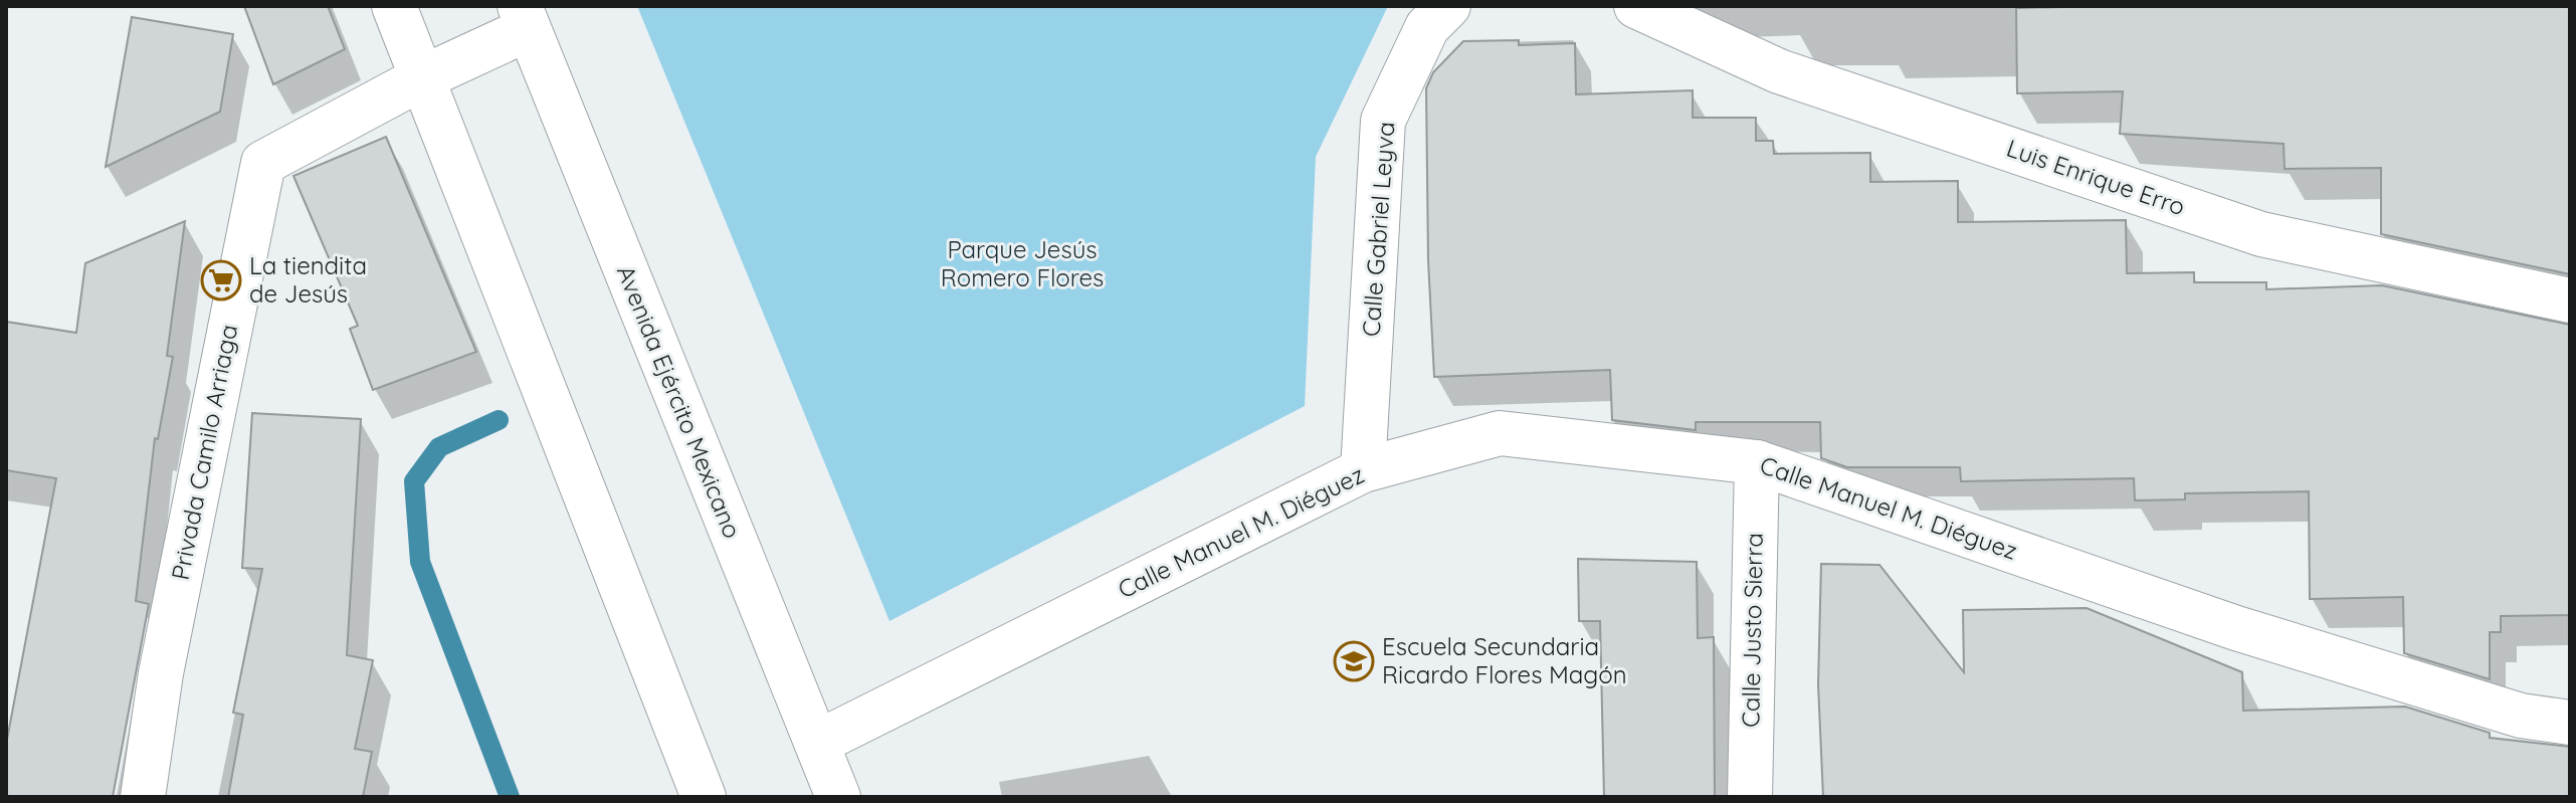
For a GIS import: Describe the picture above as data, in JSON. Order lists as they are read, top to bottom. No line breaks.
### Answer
{"streets":{"street":["Luis Enrique Erro","Calle Gabriel Leyva","Avenida Ejército Mexicano","Privada Camilo Arriaga","Calle Manuel M. Diéguez","Calle Justo Sierra"]},"crossings":[["Calle Gabriel Leyva","Calle Manuel M. Diéguez"],["Avenida Ejército Mexicano","Privada Camilo Arriaga"],["Avenida Ejército Mexicano","Calle Manuel M. Diéguez"],["Calle Manuel M. Diéguez","Calle Justo Sierra"]],"parks":["Parque Jesús Romero Flores"],"places":{"supermarket":["La tiendita de Jesús"],"school or university":["Escuela Secundaria Ricardo Flores Magón"]}}
